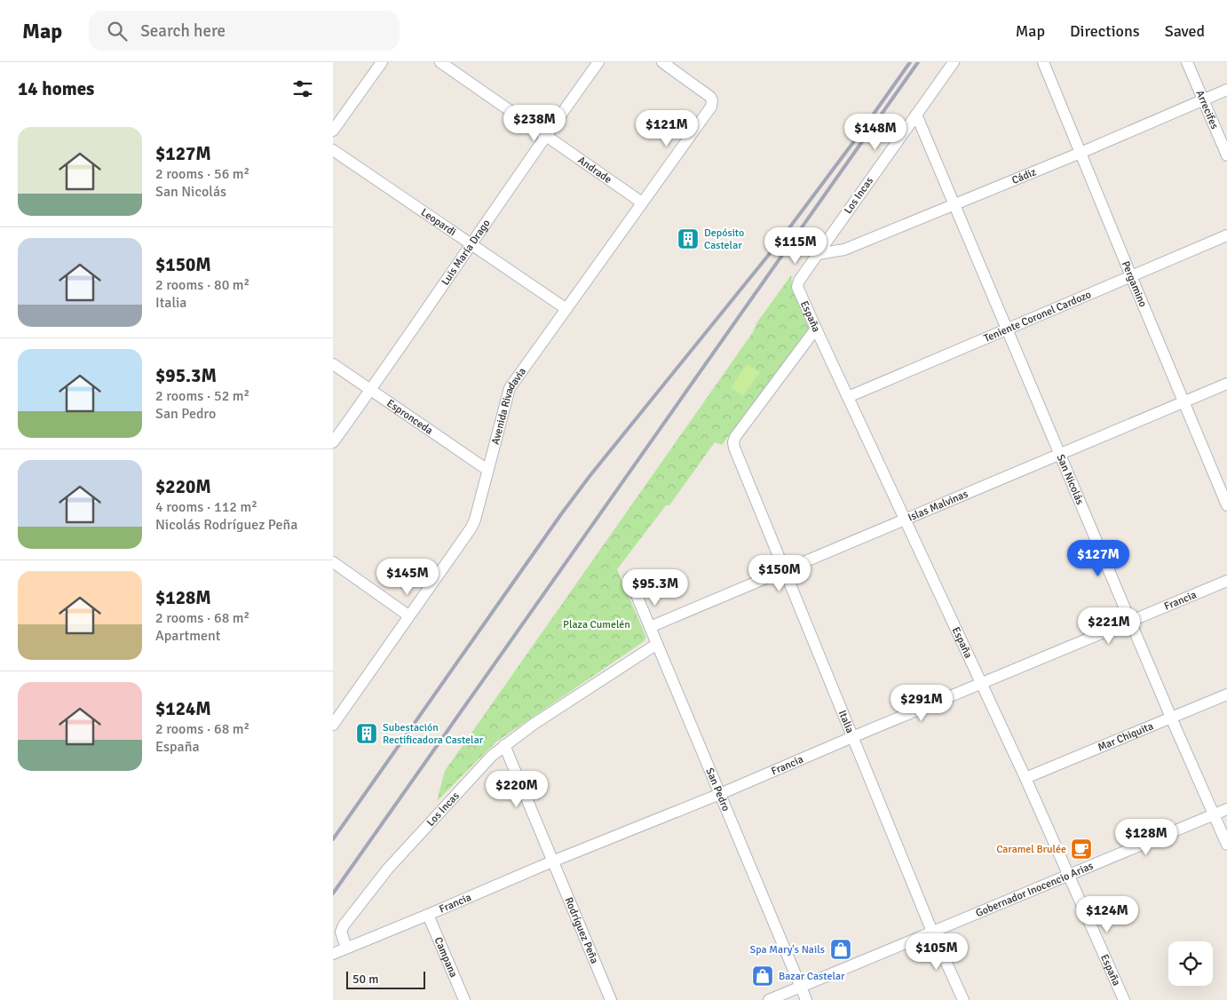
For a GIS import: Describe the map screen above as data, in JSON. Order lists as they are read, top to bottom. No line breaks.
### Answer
{"streets":{"street":["Arrecifes","Andrade","Cádiz","Los Incas","Leopardi","Luis María Drago","Pergamino","Teniente Coronel Cardozo","España","Avenida Rivadavia","Espronceda","San Nicolás","Islas Malvinas","Francia","Italia","Mar Chiquita","San Pedro","Gobernador Inocencio Arias","Rodríguez Peña","Campana"]},"crossings":[["Arrecifes","Cádiz"],["Andrade","Luis María Drago"],["Andrade","Avenida Rivadavia"],["Cádiz","Los Incas"],["Cádiz","Pergamino"],["Cádiz","San Nicolás"],["Los Incas","España"],["Los Incas","San Nicolás"],["Los Incas","Francia"],["Los Incas","San Pedro"],["Los Incas","Rodríguez Peña"],["Leopardi","Luis María Drago"],["Leopardi","Avenida Rivadavia"],["Luis María Drago","Espronceda"],["Pergamino","Teniente Coronel Cardozo"],["Pergamino","Islas Malvinas"],["Teniente Coronel Cardozo","España"],["Teniente Coronel Cardozo","San Nicolás"],["España","Islas Malvinas"],["España","Francia"],["España","Italia"],["España","Mar Chiquita"],["España","Gobernador Inocencio Arias"],["Avenida Rivadavia","Espronceda"],["San Nicolás","Islas Malvinas"],["San Nicolás","Francia"],["San Nicolás","Mar Chiquita"],["San Nicolás","Gobernador Inocencio Arias"],["Islas Malvinas","Italia"],["Islas Malvinas","San Pedro"],["Francia","Italia"],["Francia","San Pedro"],["Francia","Rodríguez Peña"],["Francia","Campana"],["Italia","Gobernador Inocencio Arias"],["San Pedro","Gobernador Inocencio Arias"]],"parks":["Plaza Cumelén"],"places":{"building":["Depósito Castelar","Subestación Rectificadora Castelar"],"cafe":["Caramel Brulée"],"shop":["Spa Mary's Nails","Bazar Castelar"]},"scale_bar":"50 m","page":{"header":"Map","search":"Search here","nav":["Map","Directions","Saved"],"heading":"14 homes","price":["$238M","$121M","$148M","$115M","$127M","$150M","$145M","$95.3M","$221M","$291M","$220M","$128M","$124M","$105M"],"list":[{"name":"$127M","note":"2 rooms · 56 m² · San Nicolás"},{"name":"$150M","note":"2 rooms · 80 m² · Italia"},{"name":"$95.3M","note":"2 rooms · 52 m² · San Pedro"},{"name":"$220M","note":"4 rooms · 112 m² · Nicolás Rodríguez Peña"},{"name":"$128M","note":"2 rooms · 68 m² · Apartment"},{"name":"$124M","note":"2 rooms · 68 m² · España"}],"scale":"50 m"}}
